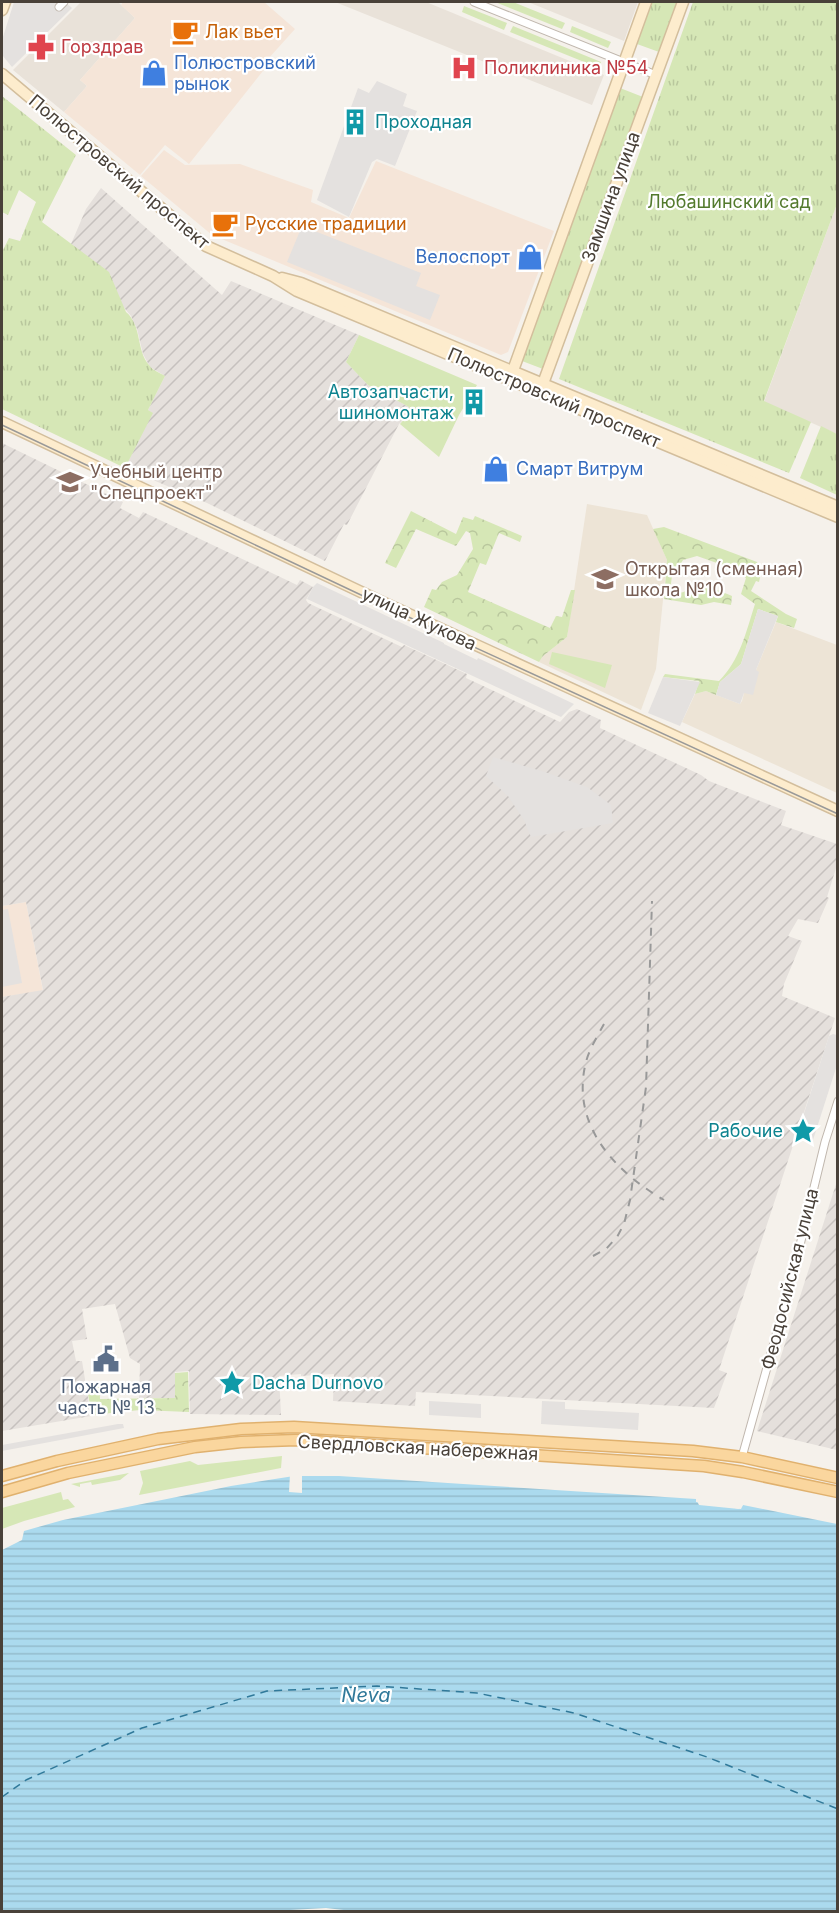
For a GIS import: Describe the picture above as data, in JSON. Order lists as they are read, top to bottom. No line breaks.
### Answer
{"streets":{"main road":["Свердловская набережная"],"street":["Полюстровский проспект","Замшина улица","улица Жукова","Феодосийская улица"]},"crossings":[["Полюстровский проспект","Замшина улица"],["Феодосийская улица","Свердловская набережная"]],"water":["Neva"],"parks":["Любашинский сад"],"places":{"cafe":["Лак вьет","Русские традиции"],"pharmacy":["Горздрав"],"hospital":["Поликлиника №54"],"shop":["Полюстровский рынок","Велоспорт","Смарт Витрум"],"building":["Проходная","Автозапчасти, шиномонтаж"],"school or university":["Учебный центр \"Спецпроект\"","Открытая (сменная) школа №10"],"place":["Рабочие","Dacha Durnovo"],"public building":["Пожарная часть № 13"]}}
